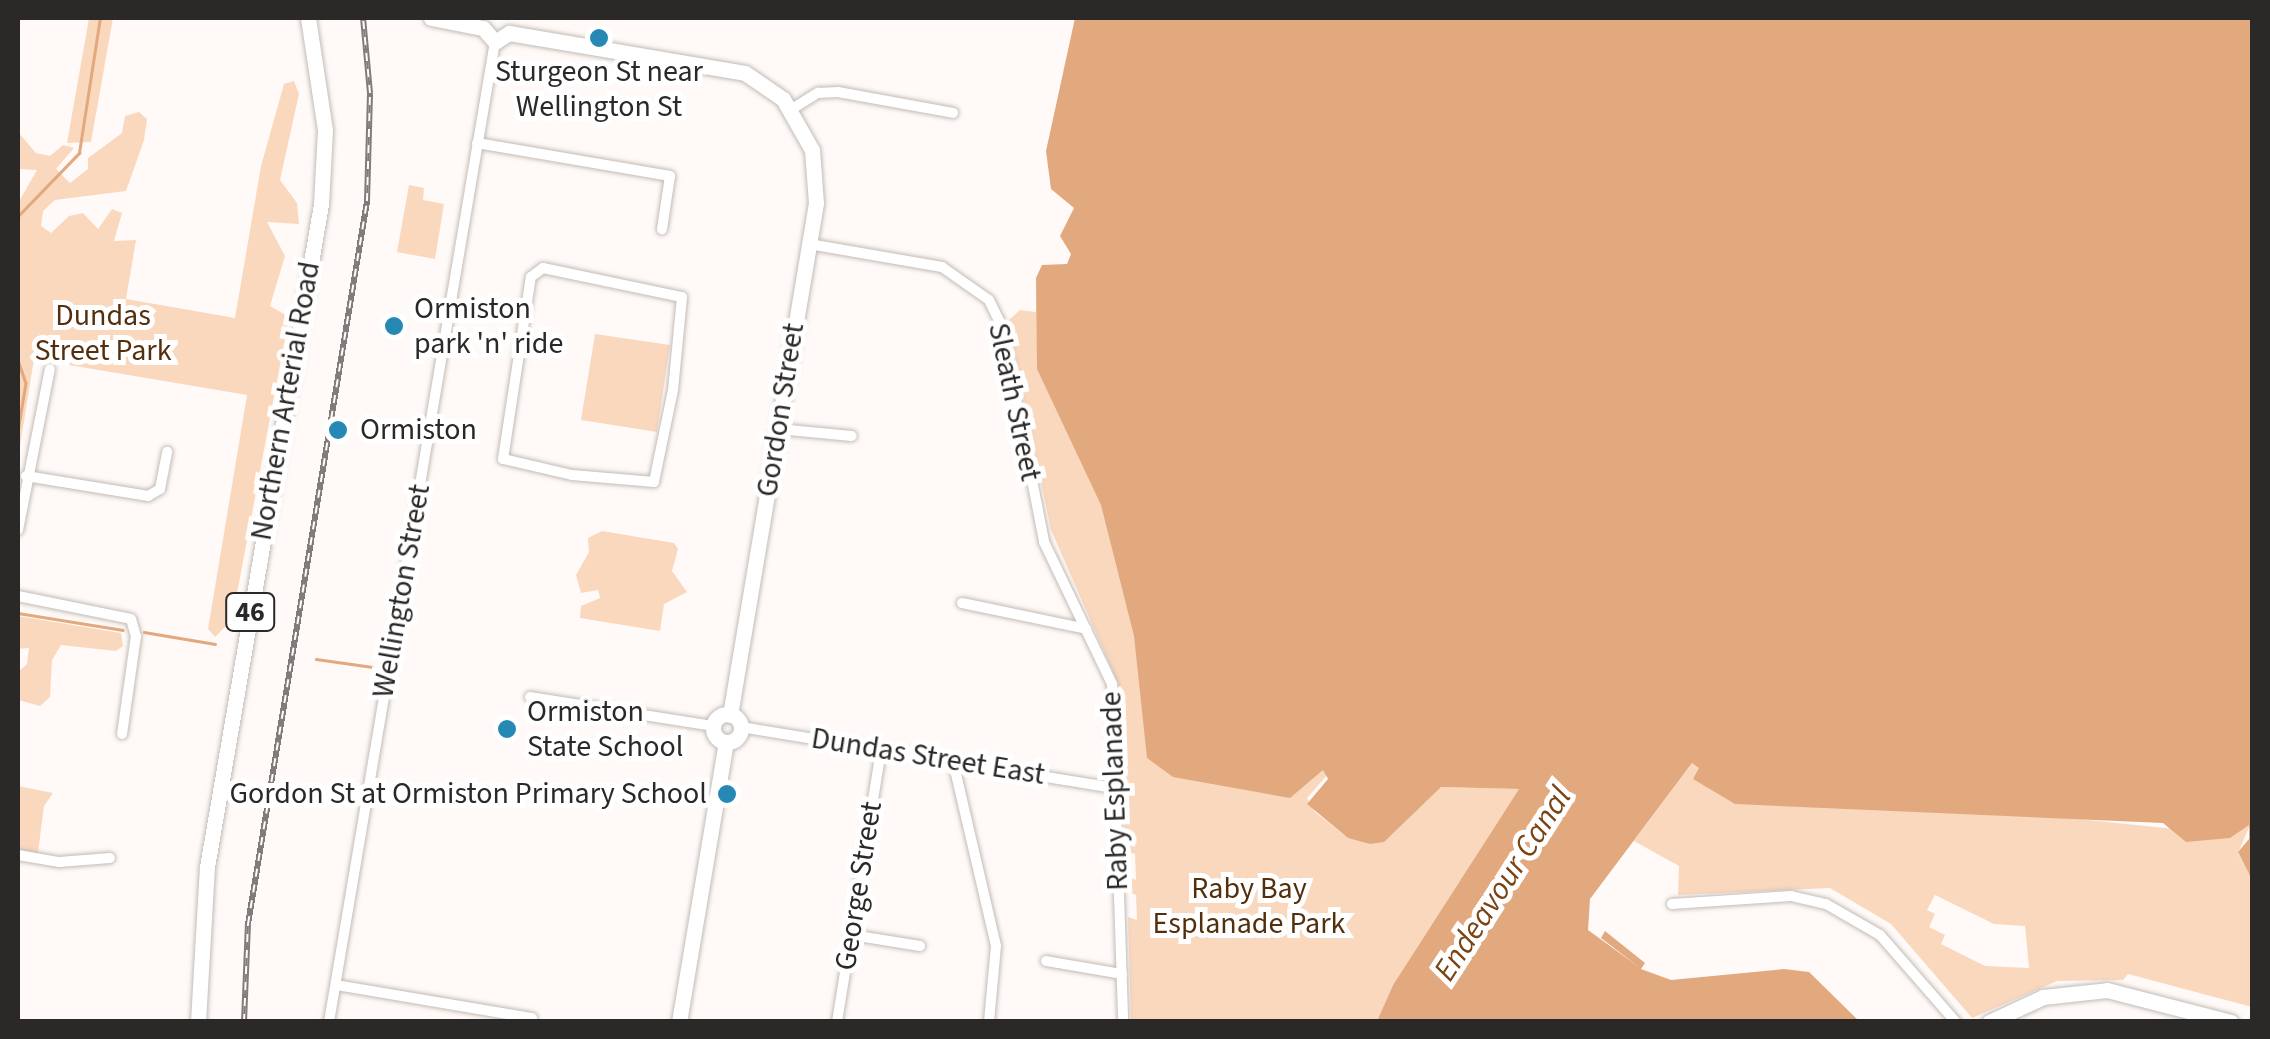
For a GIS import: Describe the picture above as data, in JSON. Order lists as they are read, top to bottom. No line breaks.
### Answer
{"streets":{"street":["Northern Arterial Road","Sleath Street","Gordon Street","Wellington Street","46","Dundas Street East","Raby Esplanade","George Street"]},"crossings":[["Sleath Street","Gordon Street"],["Sleath Street","Raby Esplanade"],["Gordon Street","Dundas Street East"],["Dundas Street East","Raby Esplanade"],["Dundas Street East","George Street"]],"water":["Endeavour Canal"],"parks":["Dundas Street Park","Raby Bay Esplanade Park"],"places":["Sturgeon St near Wellington St","Ormiston park 'n' ride","Ormiston","Ormiston State School","Gordon St at Ormiston Primary School"]}
